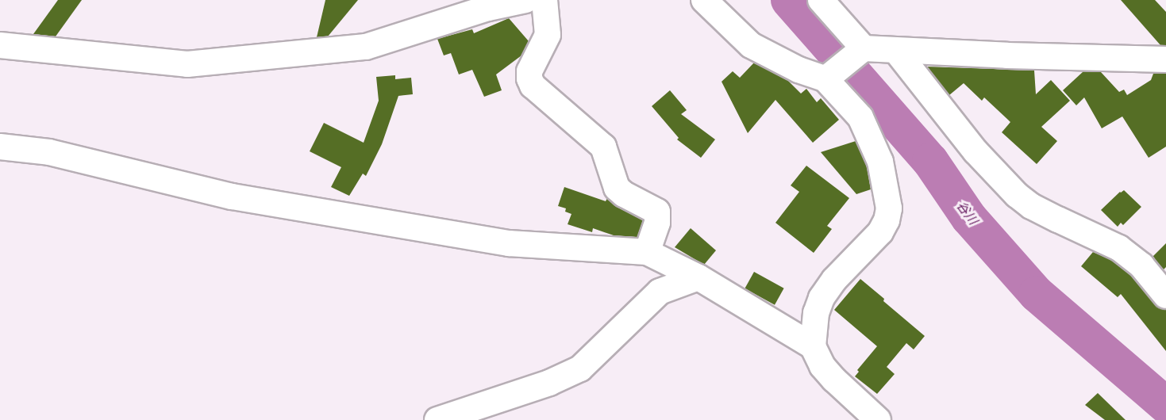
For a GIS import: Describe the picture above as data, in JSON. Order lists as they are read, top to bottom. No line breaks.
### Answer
{"water":["谷川"]}
